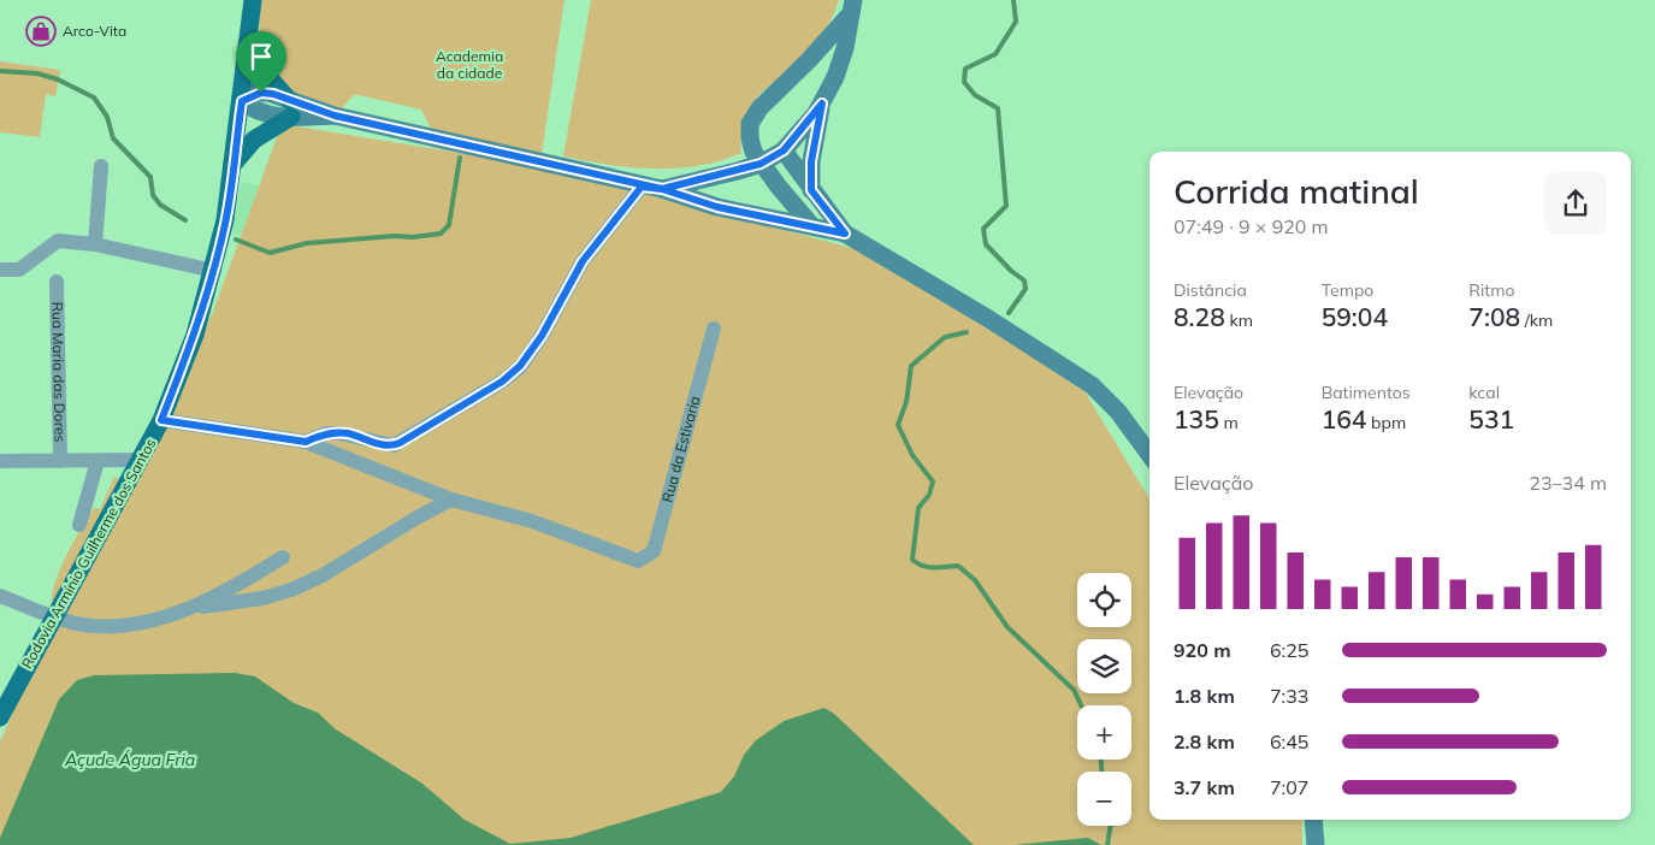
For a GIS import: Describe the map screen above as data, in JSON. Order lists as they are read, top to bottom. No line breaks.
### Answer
{"streets":{"main road":["Rodovia Armínio Guilherme dos Santos"],"street":["Rua Maria das Dores","Rua da Estivaria"]},"water":["Açude Água Fria"],"parks":["Academia da cidade"],"places":{"shop":["Arco-Vita"]},"page":{"heading":["Corrida matinal","07:49 · 9 × 920 m"],"stats":[["Distância","8.28 km"],["Tempo","59:04"],["Ritmo","7:08 /km"],["Elevação","135 m"],["Batimentos","164 bpm"],["kcal","531"]],"chart":["Elevação","23–34 m"],"map_buttons":["+","−"],"list":[{"name":"920 m","note":"6:25"},{"name":"1.8 km","note":"7:33"},{"name":"2.8 km","note":"6:45"},{"name":"3.7 km","note":"7:07"}]}}
